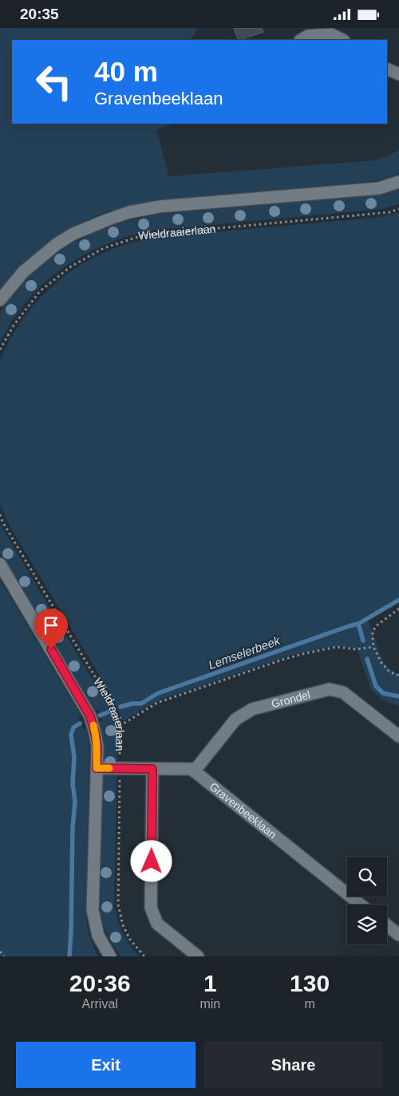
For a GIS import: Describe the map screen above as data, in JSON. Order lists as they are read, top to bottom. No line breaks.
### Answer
{"streets":{"street":["Wieldraaierlaan","Grondel","Gravenbeeklaan"]},"crossings":[["Grondel","Gravenbeeklaan"]],"water":["Lemselerbeek"],"page":{"status":"20:35","turn":["40 m","Gravenbeeklaan"],"eta":["20:36","Arrival","1","min","130","m"],"buttons":["Exit","Share"]}}
